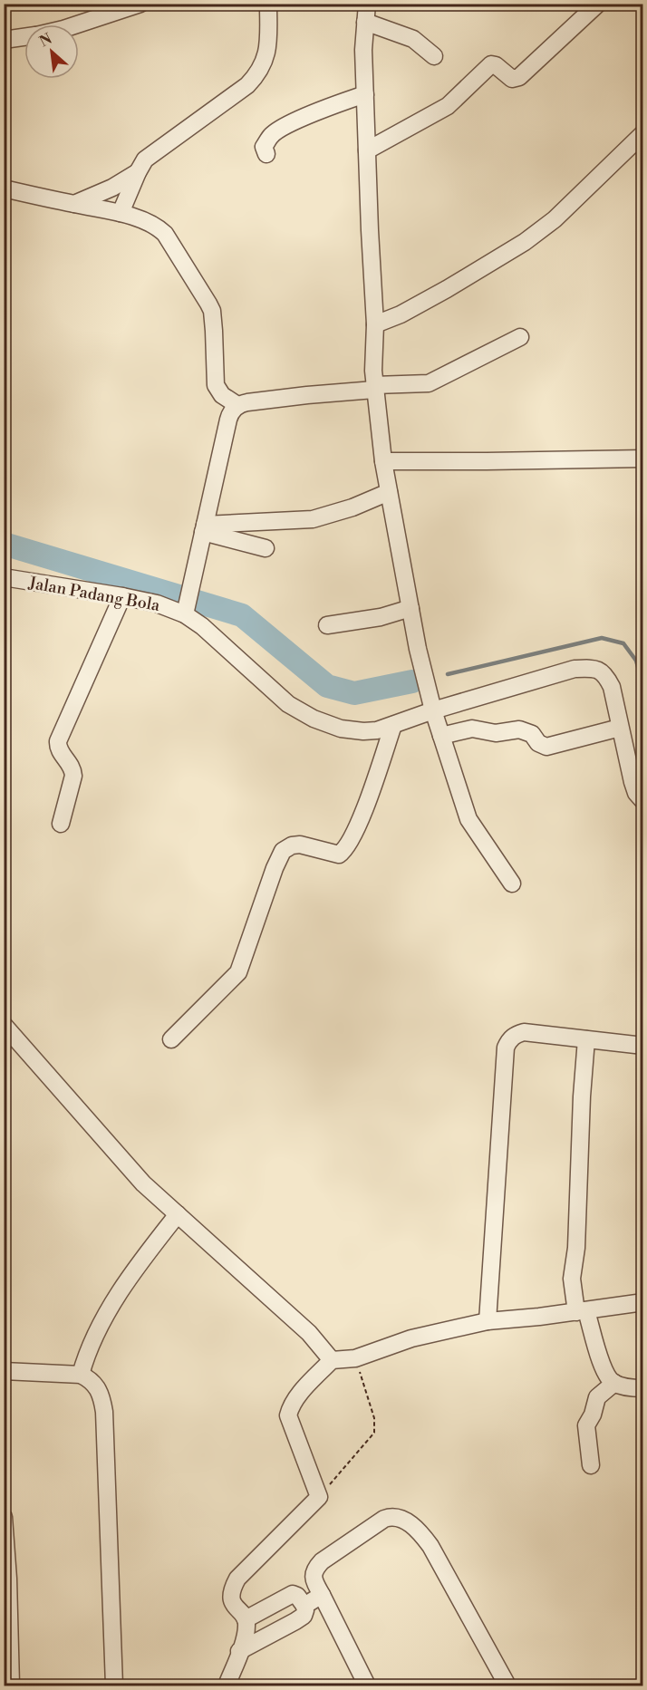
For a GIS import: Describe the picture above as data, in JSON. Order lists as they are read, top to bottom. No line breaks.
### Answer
{"streets":{"street":["Jalan Padang Bola"]},"north":"top left"}
